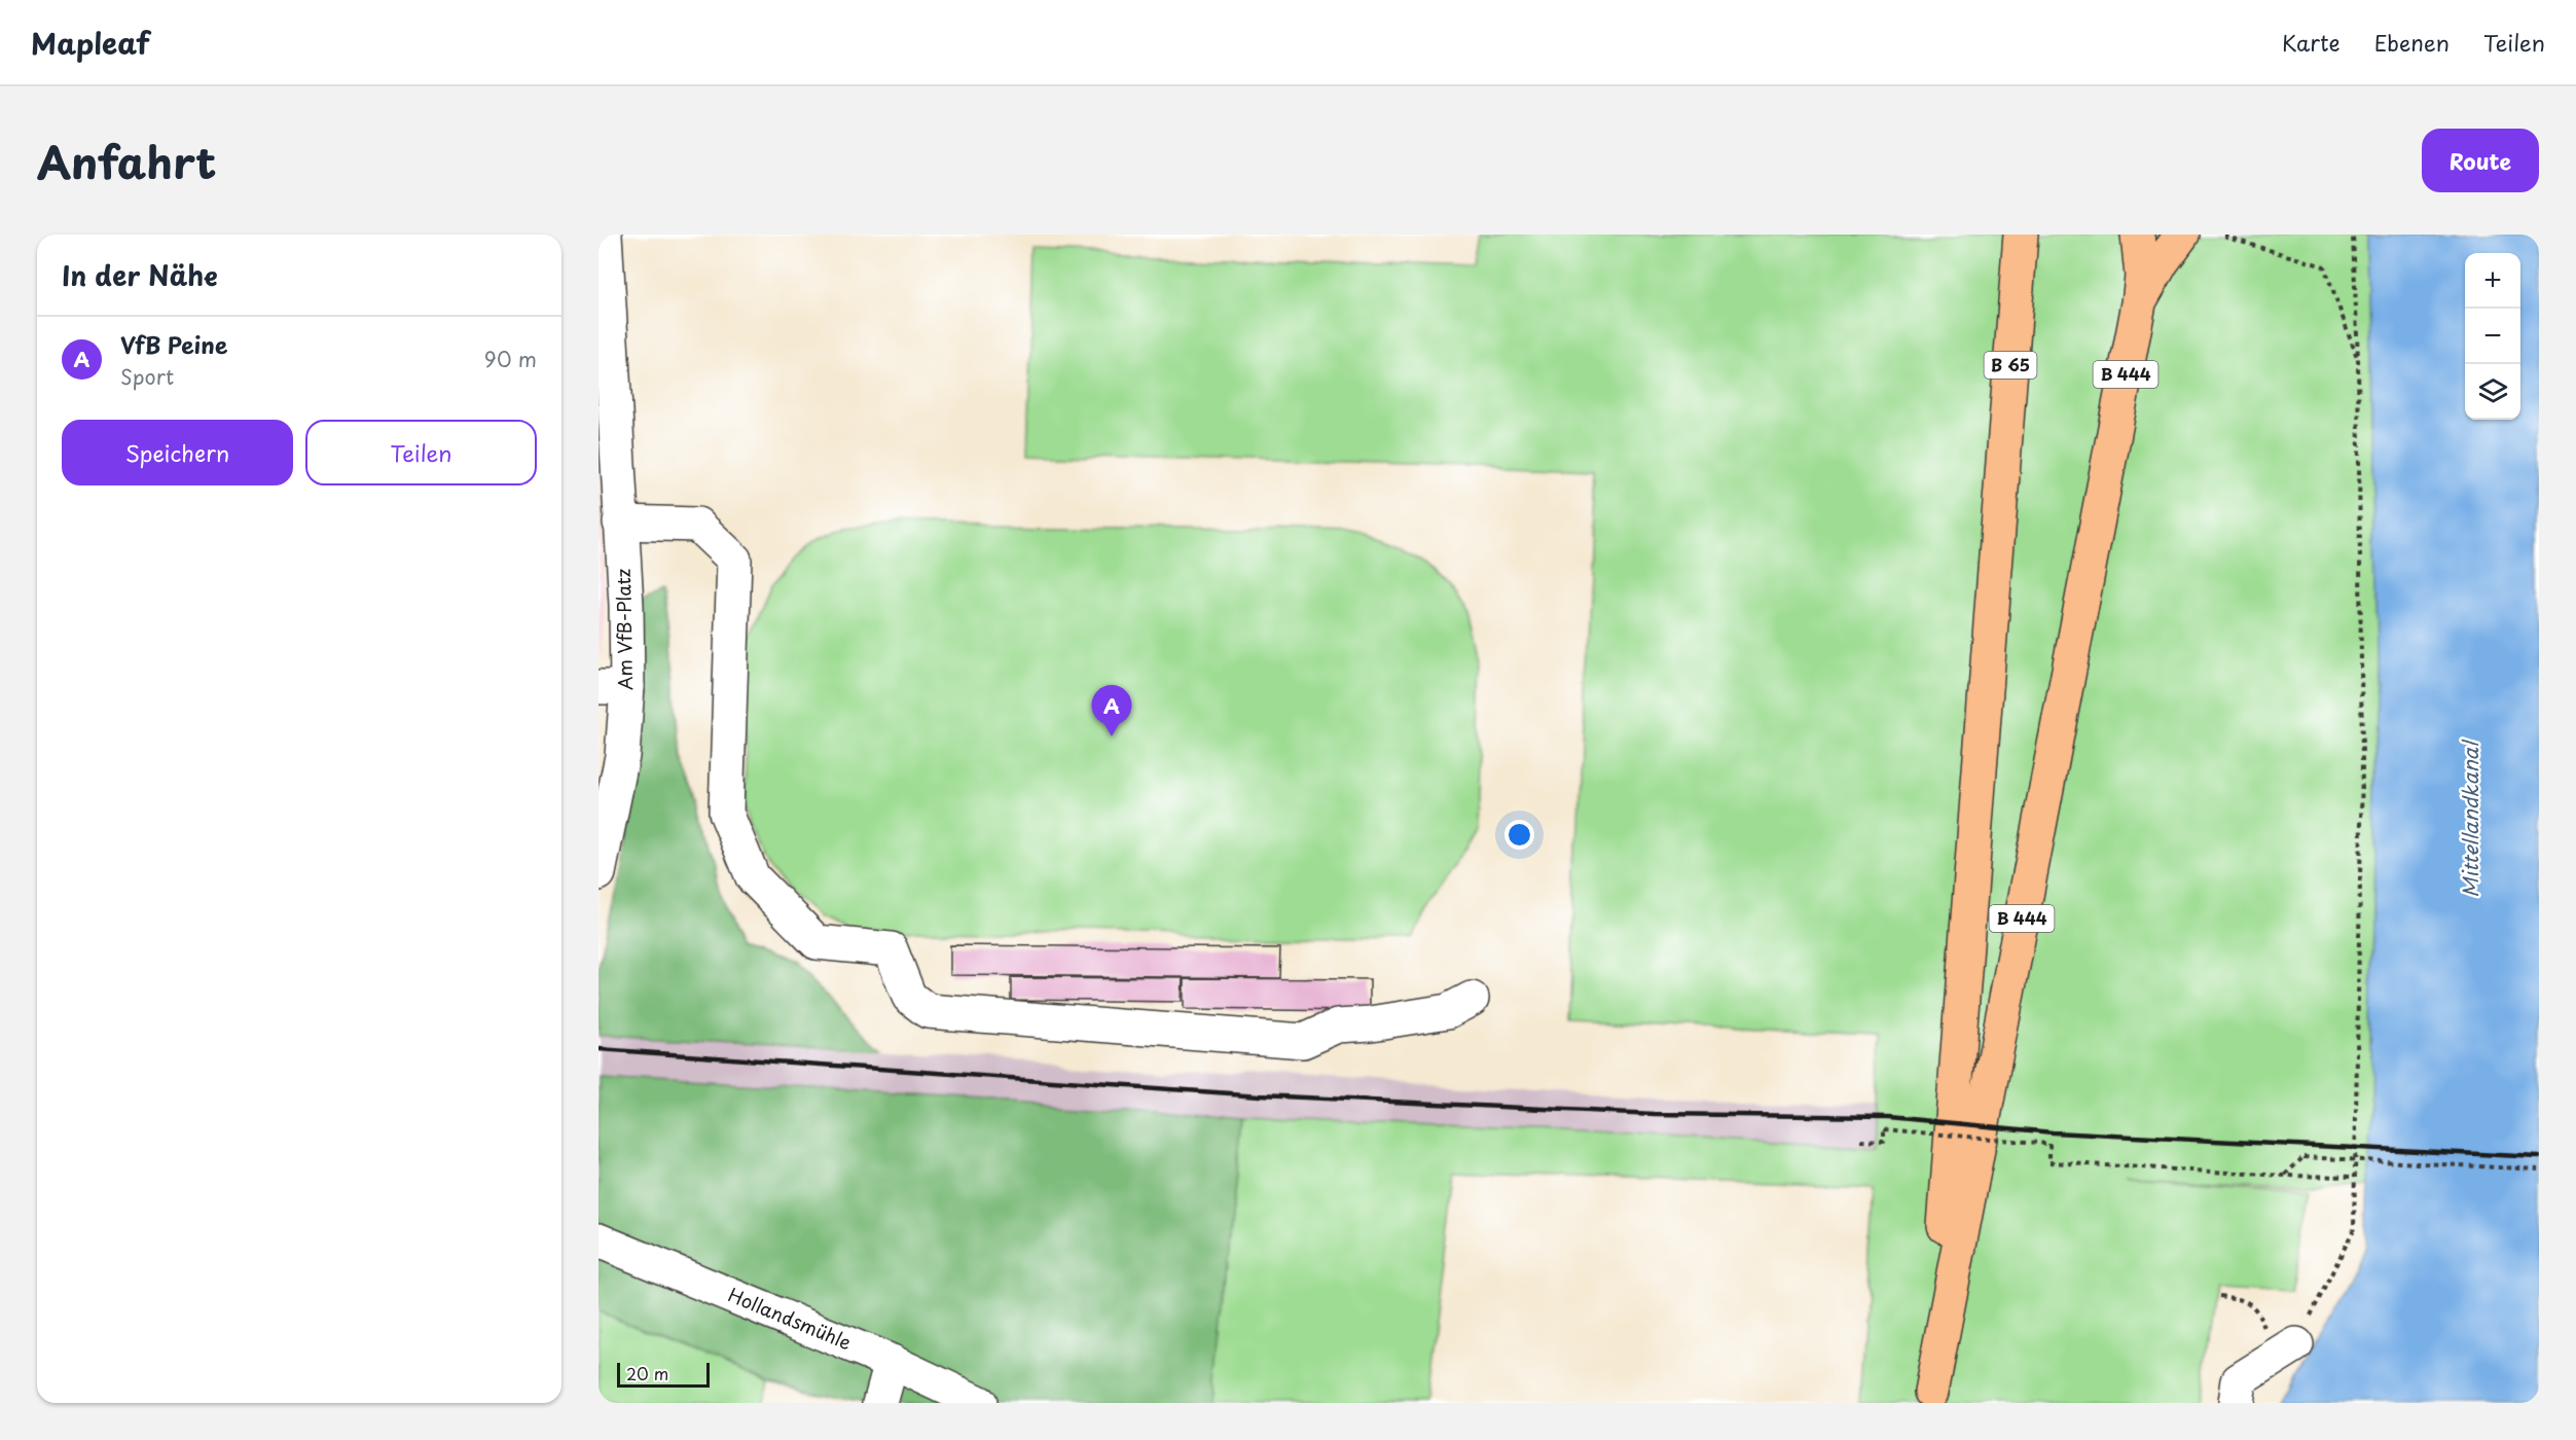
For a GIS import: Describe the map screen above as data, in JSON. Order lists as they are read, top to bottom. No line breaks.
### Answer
{"streets":{"main road":["B 65","B 444"],"street":["Am VfB-Platz","Hollandsmühle"]},"crossings":[["B 65","B 444"]],"water":["Mittellandkanal"],"scale_bar":"20 m","page":{"header":"Mapleaf","nav":["Karte","Ebenen","Teilen"],"title":"Anfahrt","buttons":["Route",["Speichern","Teilen"]],"heading":"In der Nähe","map_buttons":["+","−"],"list":[{"mark":"A","name":"VfB Peine","note":"Sport","value":"90 m"}],"pins":"A","scale":"20 m"}}
